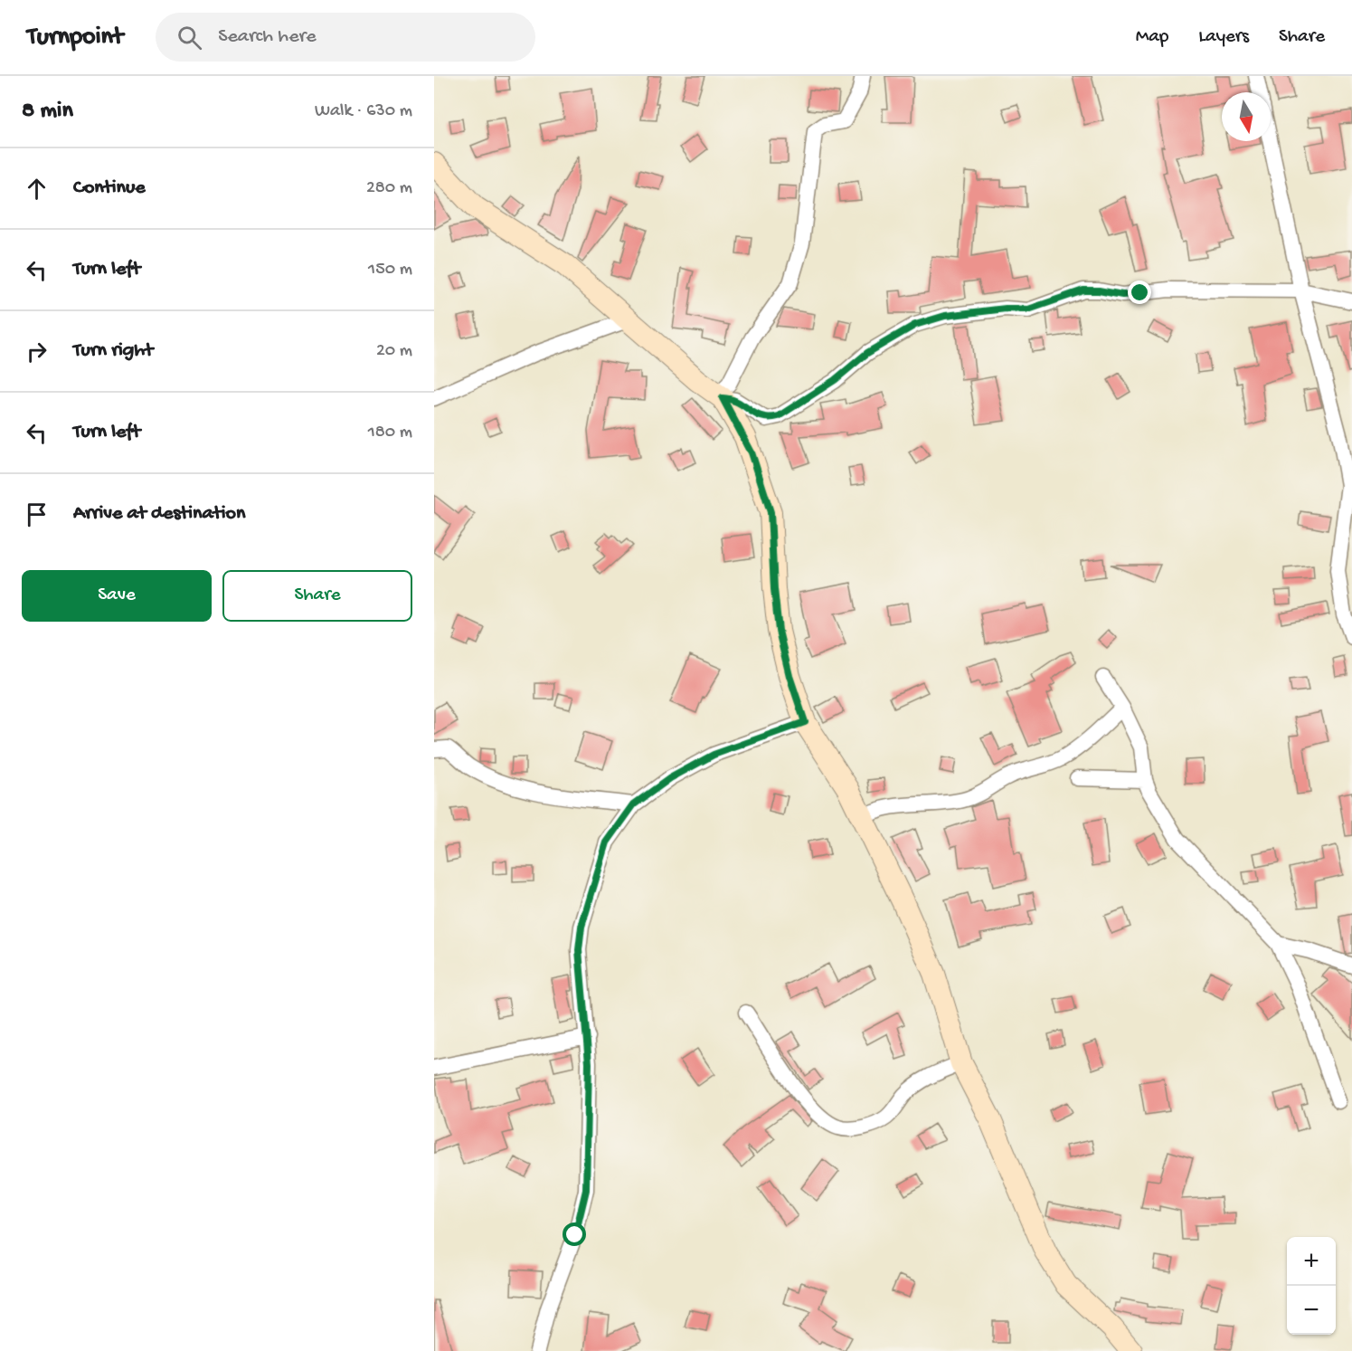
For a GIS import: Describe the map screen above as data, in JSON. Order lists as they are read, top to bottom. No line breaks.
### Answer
{"north":"bottom","page":{"header":"Turnpoint","search":"Search here","nav":["Map","Layers","Share"],"heading":["8 min","Walk · 630 m"],"list":[["Continue","280 m"],["Turn left","150 m"],["Turn right","20 m"],["Turn left","180 m"],"Arrive at destination"],"buttons":["Save","Share"],"map_buttons":["+","−"]}}
